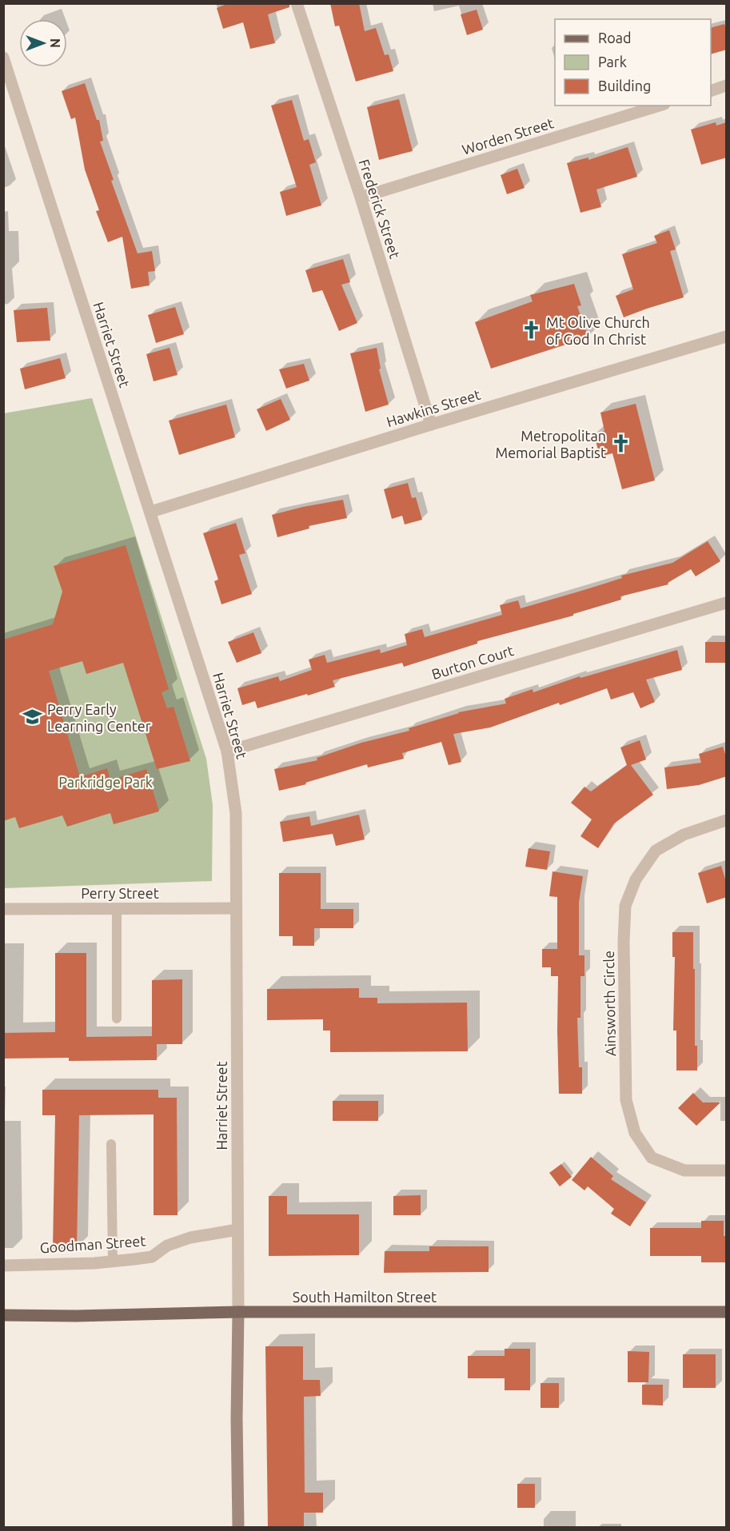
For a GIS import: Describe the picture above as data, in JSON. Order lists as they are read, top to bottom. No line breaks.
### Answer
{"streets":{"main road":["Harriet Street","South Hamilton Street"],"street":["Worden Street","Frederick Street","Hawkins Street","Burton Court","Perry Street","Ainsworth Circle","Goodman Street"]},"crossings":[["Worden Street","Frederick Street"],["Frederick Street","Hawkins Street"],["Harriet Street","Hawkins Street"],["Harriet Street","Burton Court"],["Harriet Street","Perry Street"],["Harriet Street","Goodman Street"],["Harriet Street","South Hamilton Street"]],"parks":["Parkridge Park"],"places":{"church":["Mt Olive Church of God In Christ","Metropolitan Memorial Baptist"],"school or university":["Perry Early Learning Center"]},"legend":["Road","Park","Building"],"north":"right"}
